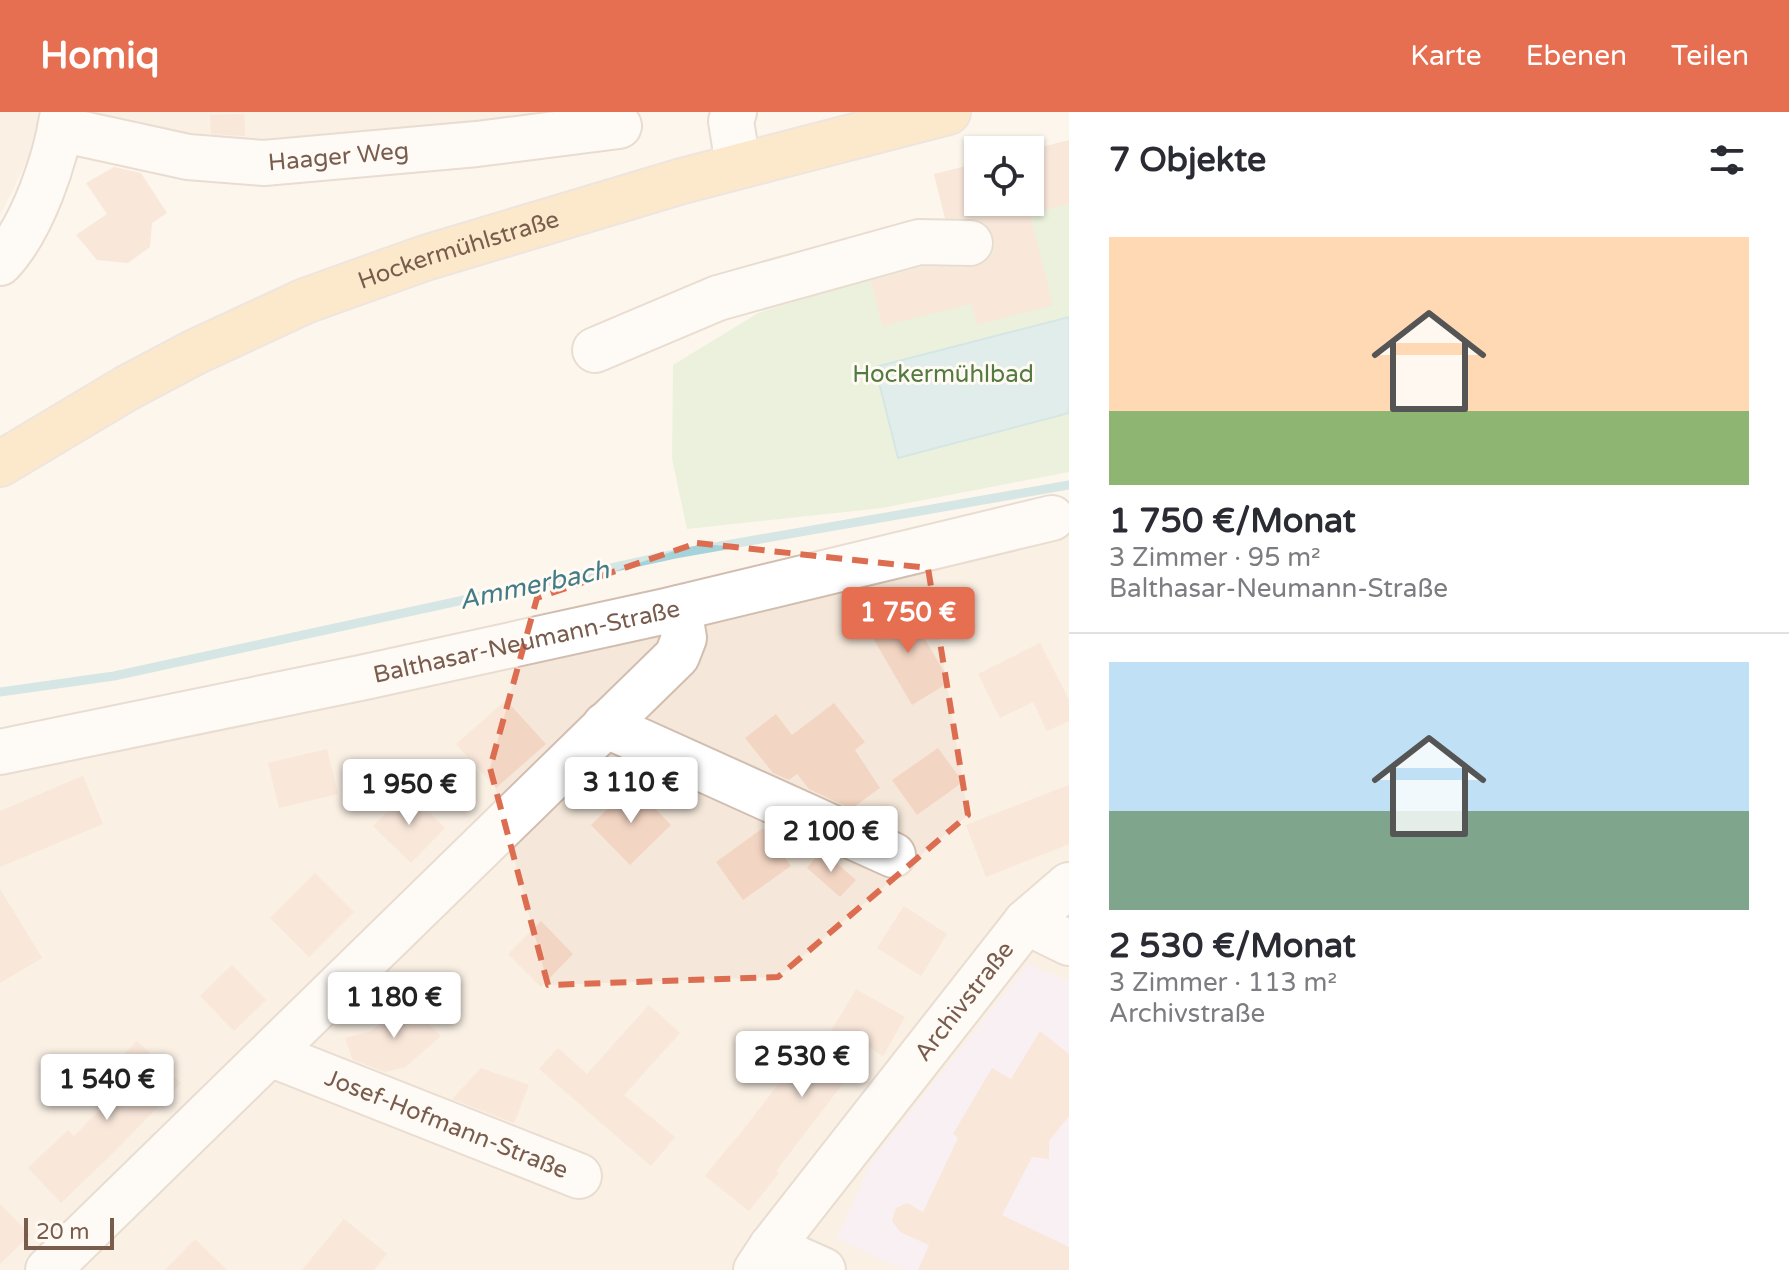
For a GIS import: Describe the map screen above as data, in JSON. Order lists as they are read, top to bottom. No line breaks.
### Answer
{"streets":{"main road":["Hockermühlstraße"],"street":["Haager Weg","Balthasar-Neumann-Straße","Archivstraße","Josef-Hofmann-Straße"]},"water":["Ammerbach"],"parks":["Hockermühlbad"],"scale_bar":"20 m","page":{"header":"Homiq","nav":["Karte","Ebenen","Teilen"],"heading":"7 Objekte","list":[{"name":"1 750 €/Monat","note":"3 Zimmer · 95 m² · Balthasar-Neumann-Straße"},{"name":"2 530 €/Monat","note":"3 Zimmer · 113 m² · Archivstraße"}],"price":["1 750 €","3 110 €","1 950 €","2 100 €","1 180 €","2 530 €","1 540 €"],"scale":"20 m"}}
